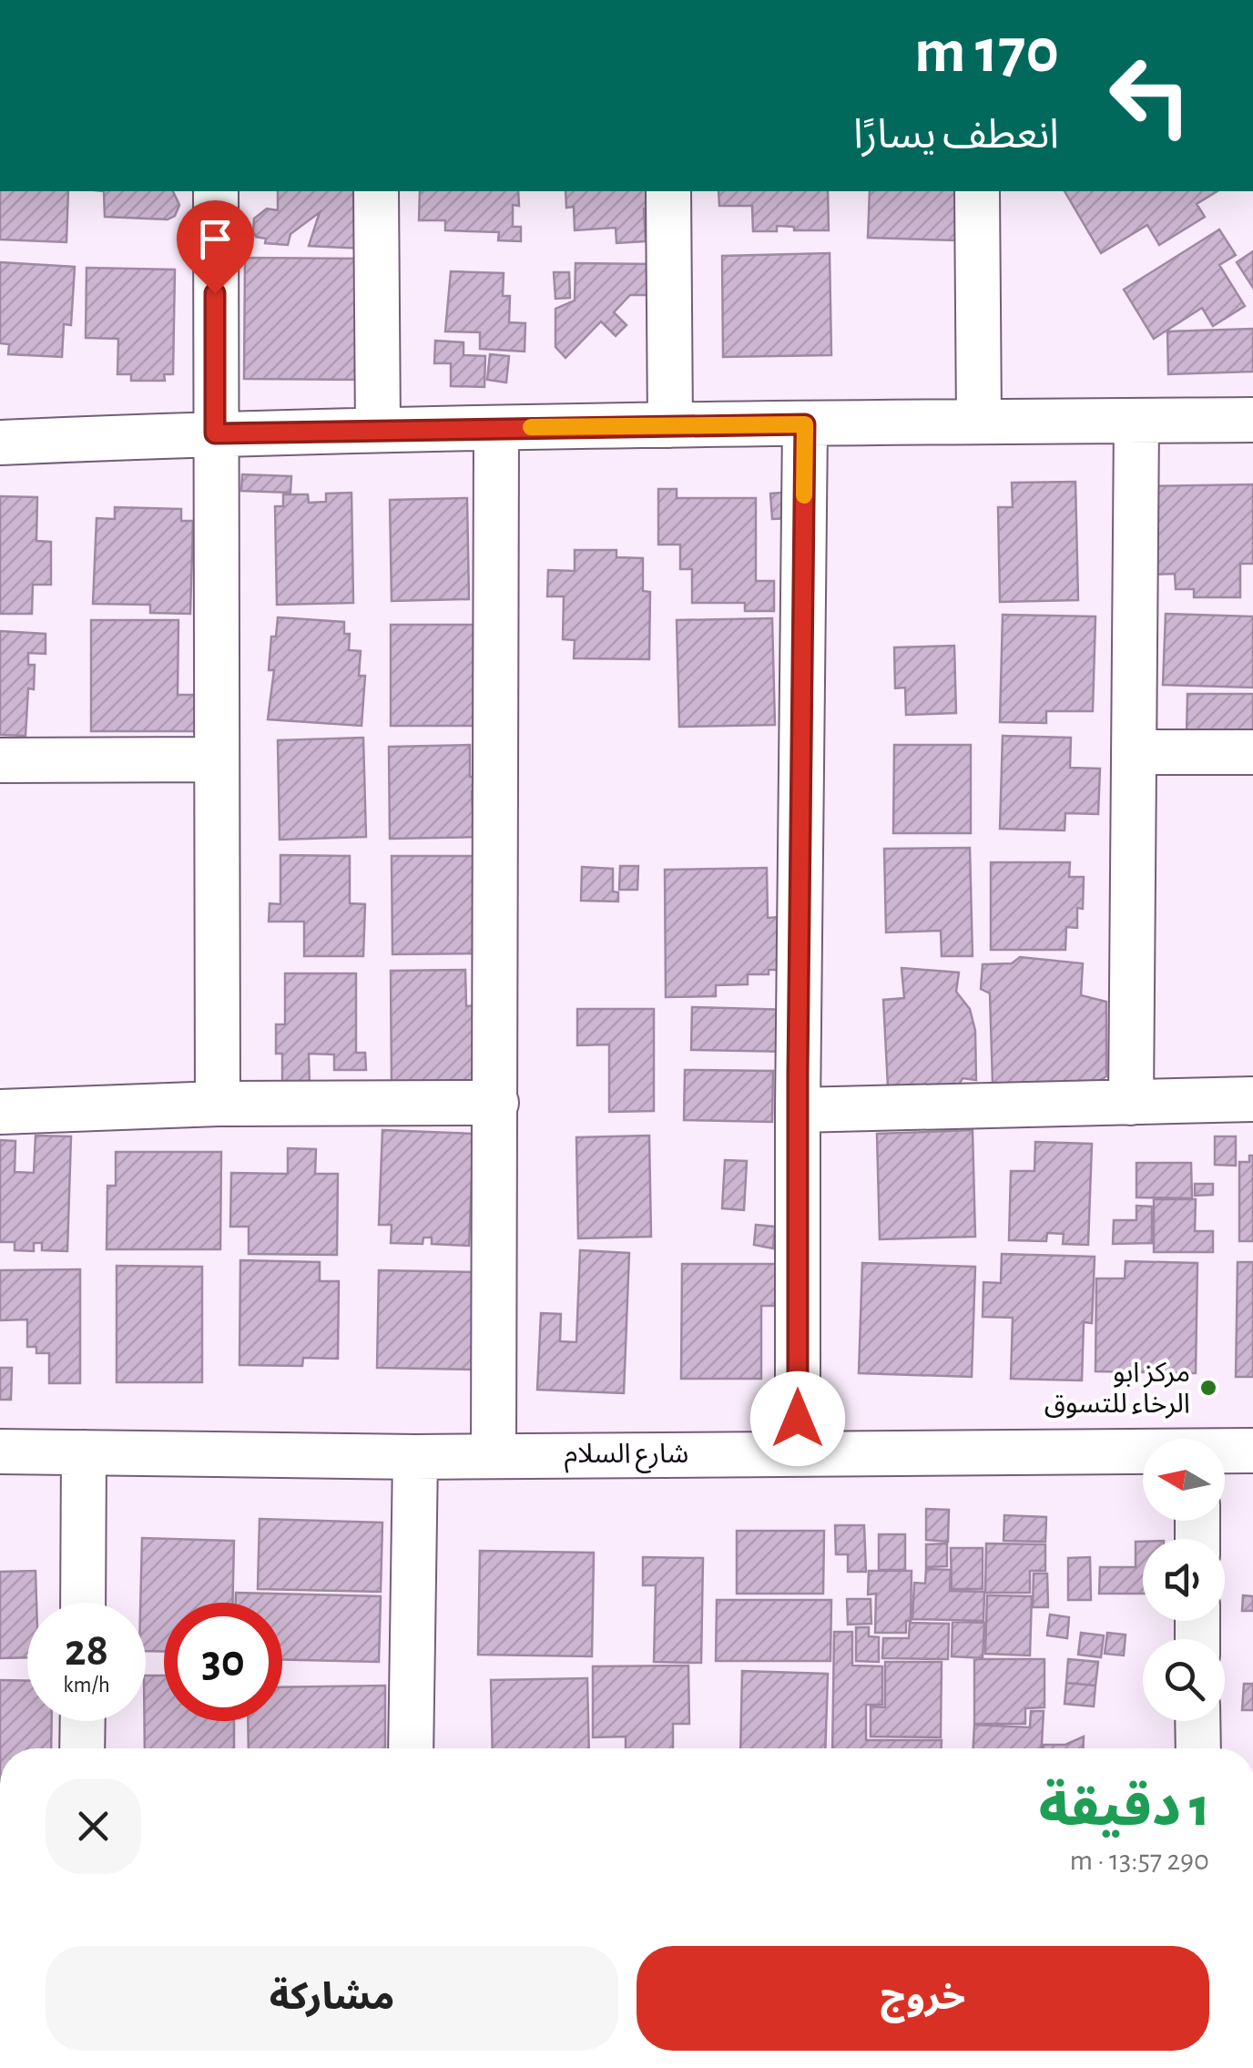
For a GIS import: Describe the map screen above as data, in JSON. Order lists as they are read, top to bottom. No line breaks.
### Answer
{"streets":{"street":["شارع السلام"]},"places":["مركز ابو الرخاء للتسوق"],"north":"left","page":{"turn":["170 m","انعطف يسارًا"],"speed":"28 km/h","limit":"30","heading":["1 دقيقة","290 m · 13:57"],"buttons":["خروج","مشاركة"]}}
